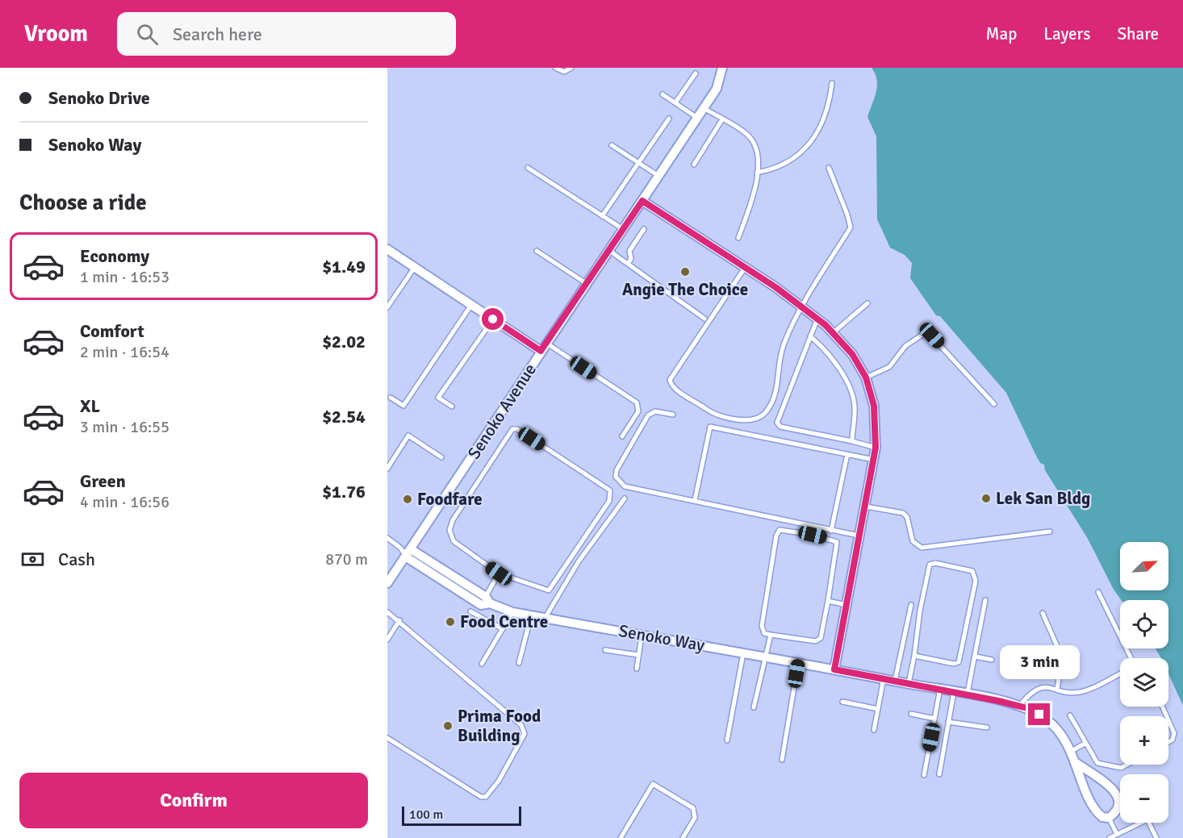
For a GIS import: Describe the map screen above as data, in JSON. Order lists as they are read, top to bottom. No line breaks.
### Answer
{"streets":{"street":["Senoko Avenue","Senoko Way"]},"crossings":[["Senoko Avenue","Senoko Way"]],"places":["Angie The Choice","Lek San Bldg","Foodfare","Food Centre","Prima Food Building"],"scale_bar":"100 m","north":"top right","page":{"header":"Vroom","search":"Search here","nav":["Map","Layers","Share"],"banner":["Senoko Drive","Senoko Way"],"heading":"Choose a ride","list":[{"name":"Economy","note":"1 min · 16:53","value":"$1.49"},{"name":"Comfort","note":"2 min · 16:54","value":"$2.02"},{"name":"XL","note":"3 min · 16:55","value":"$2.54"},{"name":"Green","note":"4 min · 16:56","value":"$1.76"}],"pay":["Cash","870 m"],"map_buttons":["+","−"],"bubble":"3 min","buttons":"Confirm","scale":"100 m"}}
